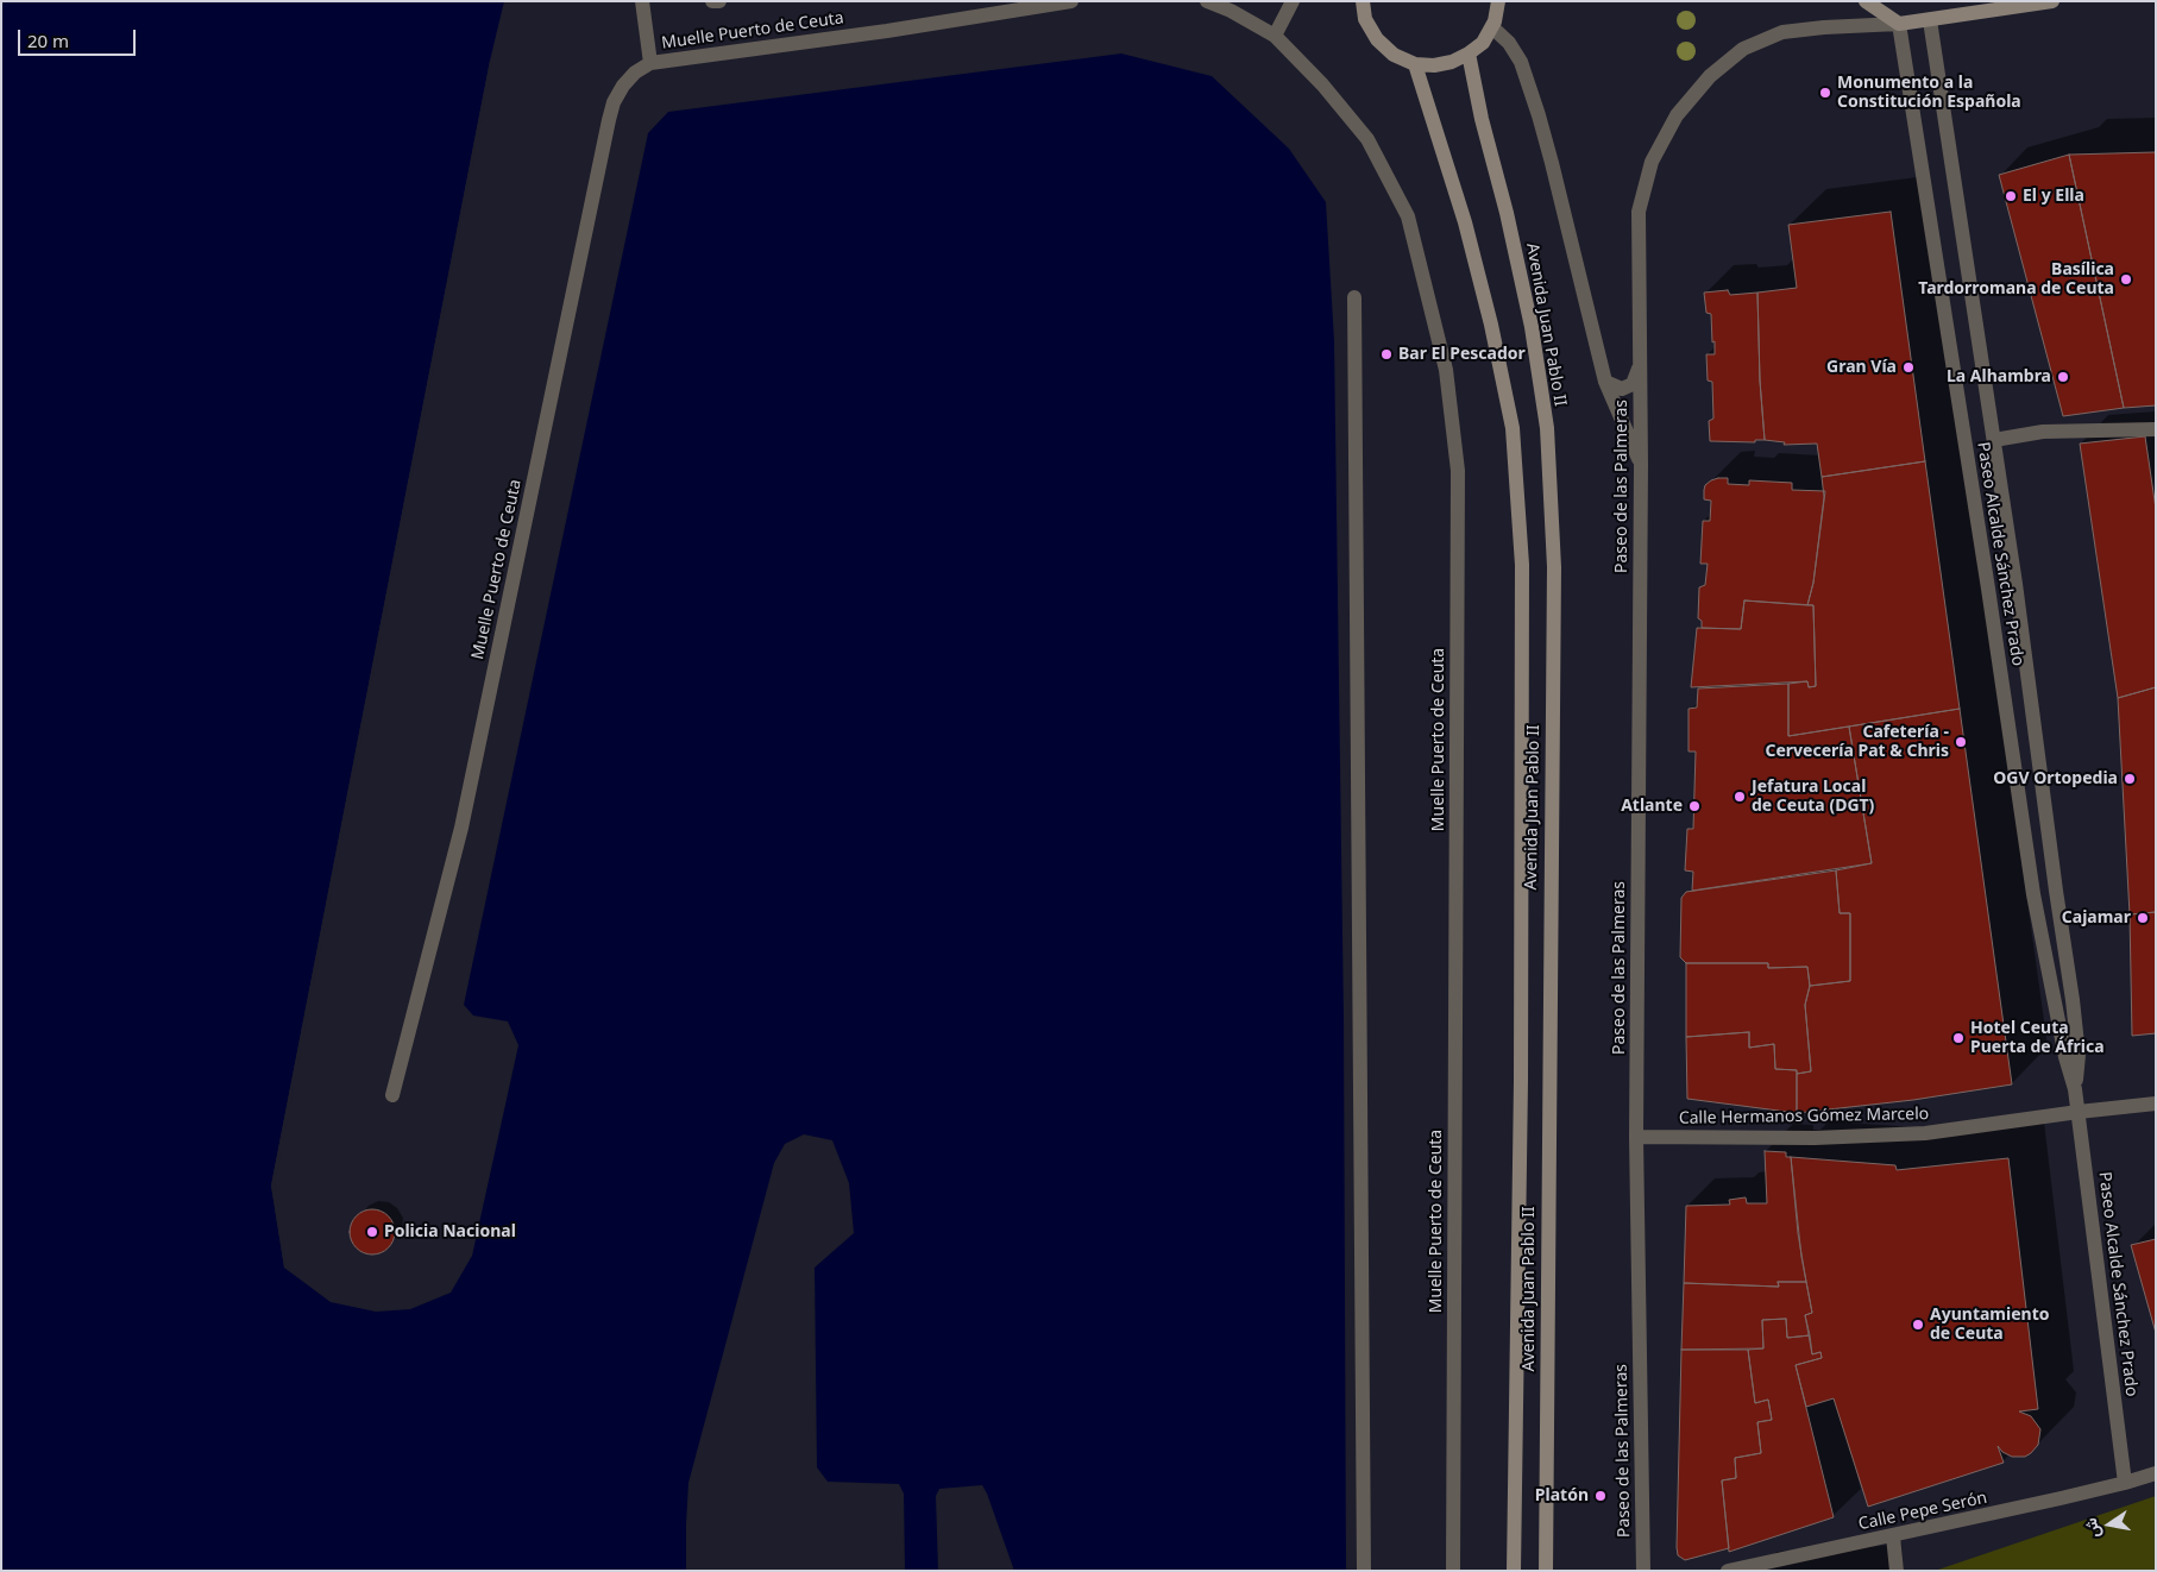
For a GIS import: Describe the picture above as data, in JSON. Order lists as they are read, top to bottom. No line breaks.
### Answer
{"streets":{"main road":["Avenida Juan Pablo II"],"street":["Muelle Puerto de Ceuta","Paseo de las Palmeras","Paseo Alcalde Sánchez Prado","Calle Hermanos Gómez Marcelo","Calle Pepe Serón"]},"crossings":[["Paseo de las Palmeras","Paseo Alcalde Sánchez Prado"],["Paseo de las Palmeras","Calle Hermanos Gómez Marcelo"],["Paseo Alcalde Sánchez Prado","Calle Hermanos Gómez Marcelo"],["Paseo Alcalde Sánchez Prado","Calle Pepe Serón"]],"places":["Monumento a la Constitución Española","El y Ella","Basílica Tardorromana de Ceuta","Bar El Pescador","Gran Vía","La Alhambra","Cafetería - Cervecería Pat & Chris","OGV Ortopedia","Jefatura Local de Ceuta (DGT)","Atlante","Cajamar","Hotel Ceuta Puerta de África","Policia Nacional","Ayuntamiento de Ceuta","Platón"],"scale_bar":"20 m","north":"left"}
